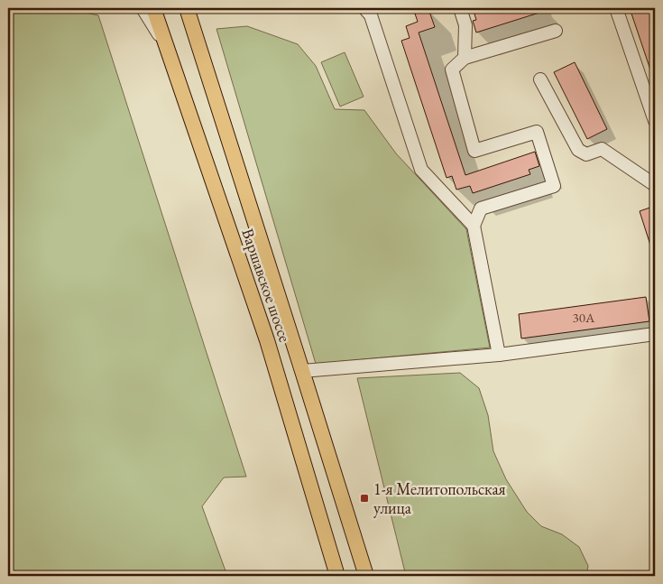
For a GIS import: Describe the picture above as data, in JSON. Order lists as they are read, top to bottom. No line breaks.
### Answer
{"streets":{"main road":["Варшавское шоссе"]},"places":{"transit":["1-я Мелитопольская улица"]},"house_numbers":["30А"]}
